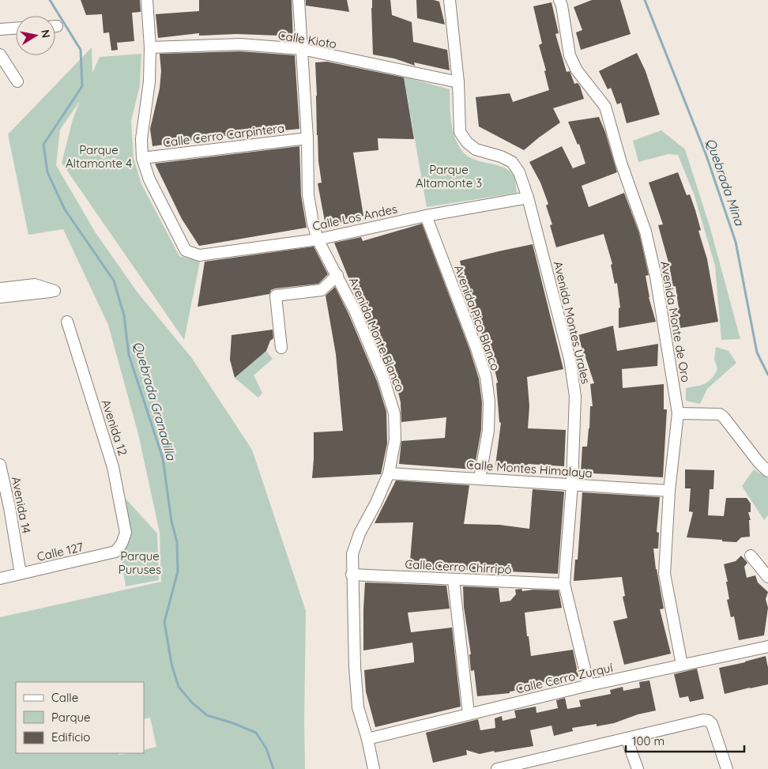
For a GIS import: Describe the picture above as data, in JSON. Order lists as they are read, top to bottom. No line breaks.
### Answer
{"streets":{"street":["Calle Kioto","Calle Cerro Carpintera","Calle Los Andes","Avenida Pico Blanco","Avenida Monte de Oro","Avenida Montes Urales","Avenida Monte Blanco","Avenida 12","Calle Montes Himalaya","Avenida 14","Calle 127","Calle Cerro Chirripó","Calle Cerro Zurquí"]},"crossings":[["Calle Kioto","Avenida Montes Urales"],["Calle Kioto","Avenida Monte Blanco"],["Calle Cerro Carpintera","Calle Los Andes"],["Calle Cerro Carpintera","Avenida Monte Blanco"],["Calle Los Andes","Avenida Pico Blanco"],["Calle Los Andes","Avenida Montes Urales"],["Calle Los Andes","Avenida Monte Blanco"],["Avenida Pico Blanco","Calle Montes Himalaya"],["Avenida Monte de Oro","Calle Montes Himalaya"],["Avenida Monte de Oro","Calle Cerro Zurquí"],["Avenida Montes Urales","Calle Montes Himalaya"],["Avenida Montes Urales","Calle Cerro Chirripó"],["Avenida Montes Urales","Calle Cerro Zurquí"],["Avenida Monte Blanco","Calle Montes Himalaya"],["Avenida Monte Blanco","Calle Cerro Chirripó"],["Avenida Monte Blanco","Calle Cerro Zurquí"],["Avenida 12","Calle 127"],["Avenida 14","Calle 127"]],"water":["Quebrada Mina","Quebrada Granadilla"],"parks":["Parque Altamonte 4","Parque Altamonte 3","Parque Puruses"],"legend":["Calle","Parque","Edificio"],"scale_bar":"100 m","north":"right"}
